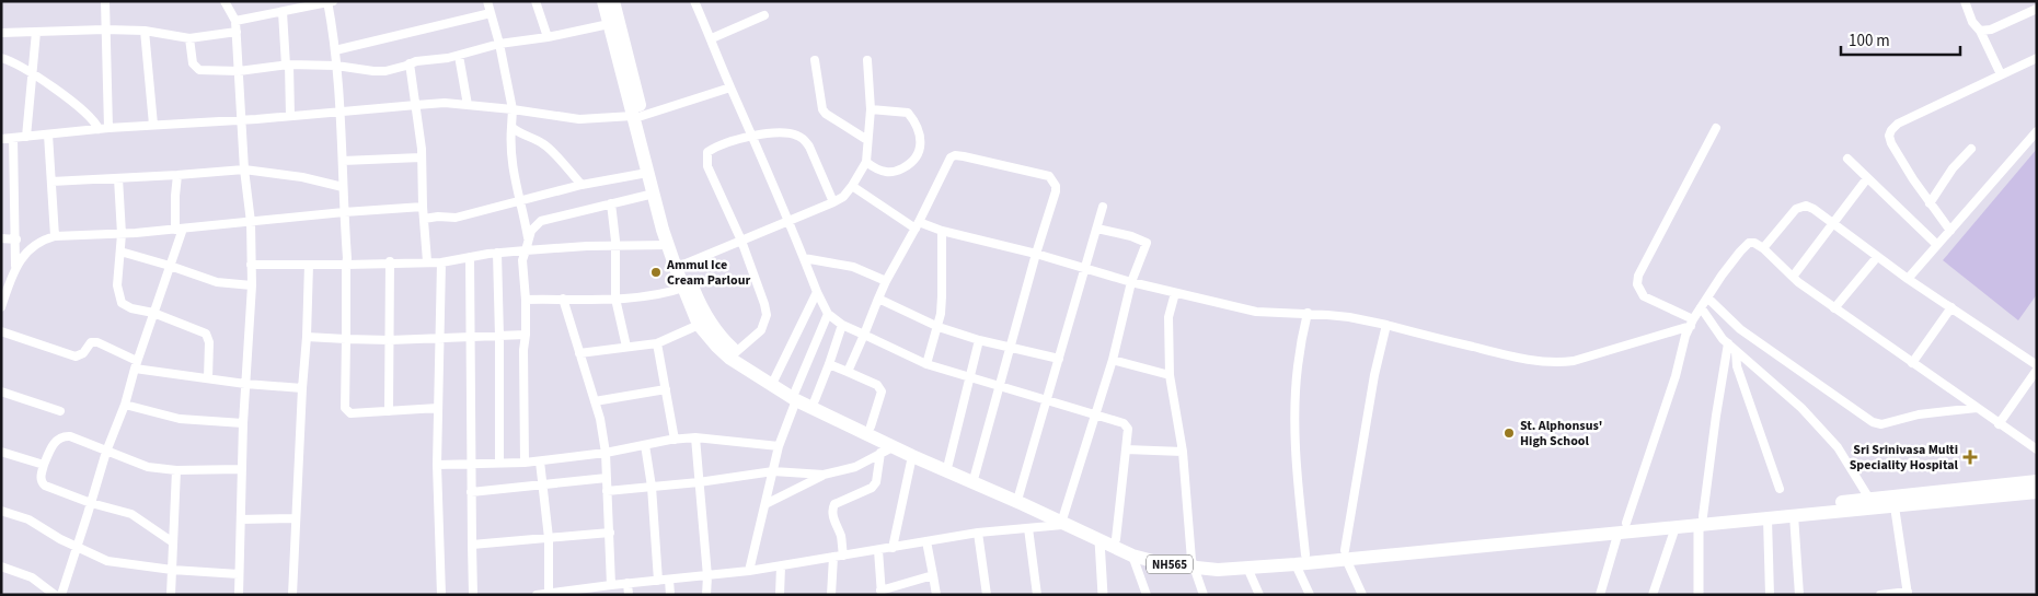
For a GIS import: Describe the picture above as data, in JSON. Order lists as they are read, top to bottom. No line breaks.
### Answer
{"streets":{"highway":["NH565"]},"places":{"other":["Ammul Ice Cream Parlour","St. Alphonsus' High School"],"health":["Sri Srinivasa Multi Speciality Hospital"]},"scale_bar":"100 m"}
